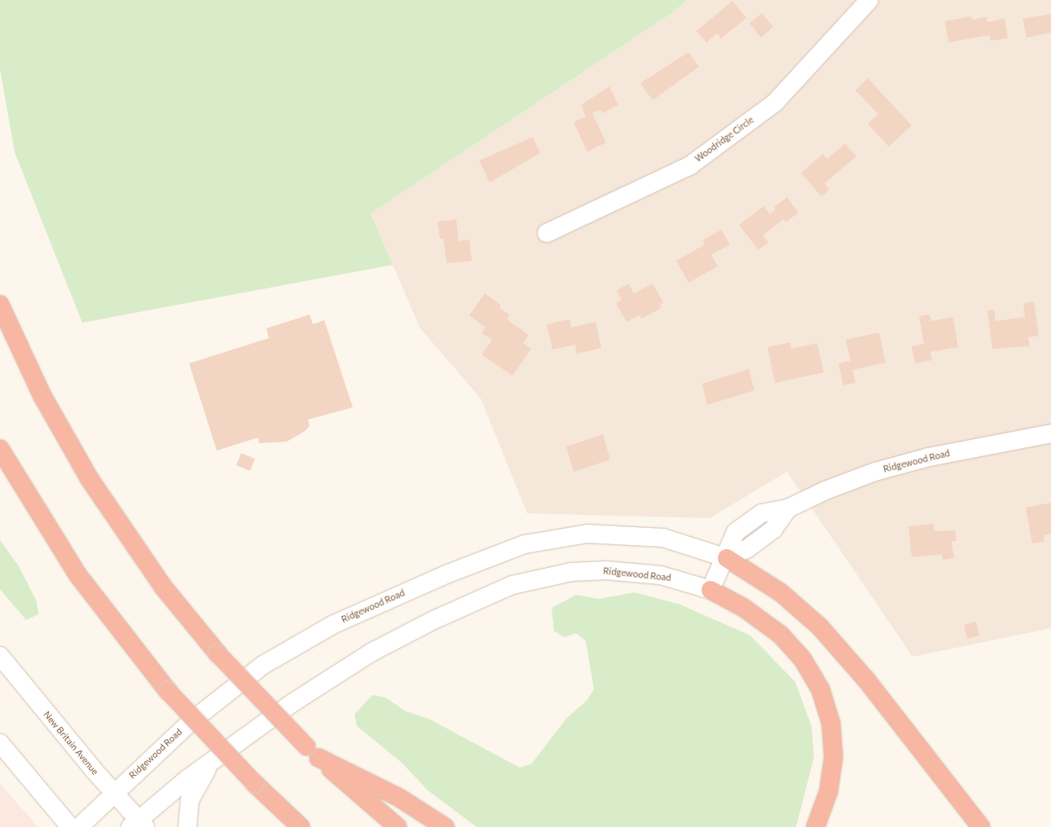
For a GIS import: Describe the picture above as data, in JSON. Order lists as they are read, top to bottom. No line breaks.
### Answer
{"streets":{"main road":["Woodridge Circle","Ridgewood Road","New Britain Avenue"]},"crossings":[["Ridgewood Road","New Britain Avenue"]]}
